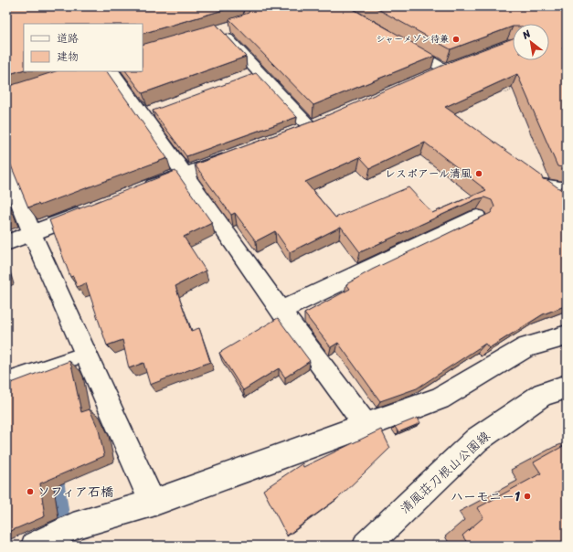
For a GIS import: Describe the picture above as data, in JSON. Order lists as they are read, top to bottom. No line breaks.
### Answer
{"streets":{"street":["清風荘刀根山公園線"]},"places":["シャーメゾン待兼","レスポアール清風","ソフィア石橋","ハーモニー1"],"legend":["道路","建物"],"north":"top left"}
